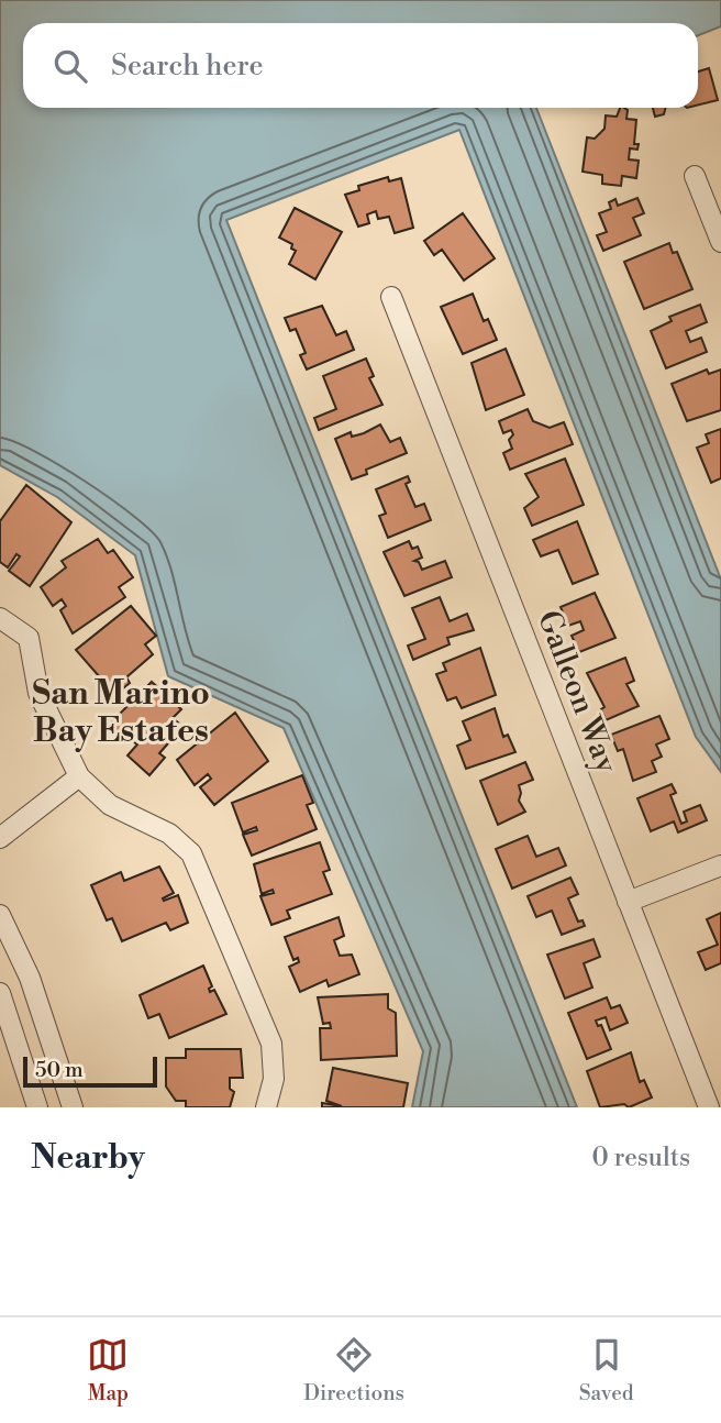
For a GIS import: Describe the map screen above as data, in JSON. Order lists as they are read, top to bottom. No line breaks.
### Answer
{"streets":{"street":["Galleon Way"]},"districts":["San Marino Bay Estates"],"scale_bar":"50 m","page":{"search":"Search here","scale":"50 m","heading":["Nearby","0 results"],"nav":["Map","Directions","Saved"]}}
